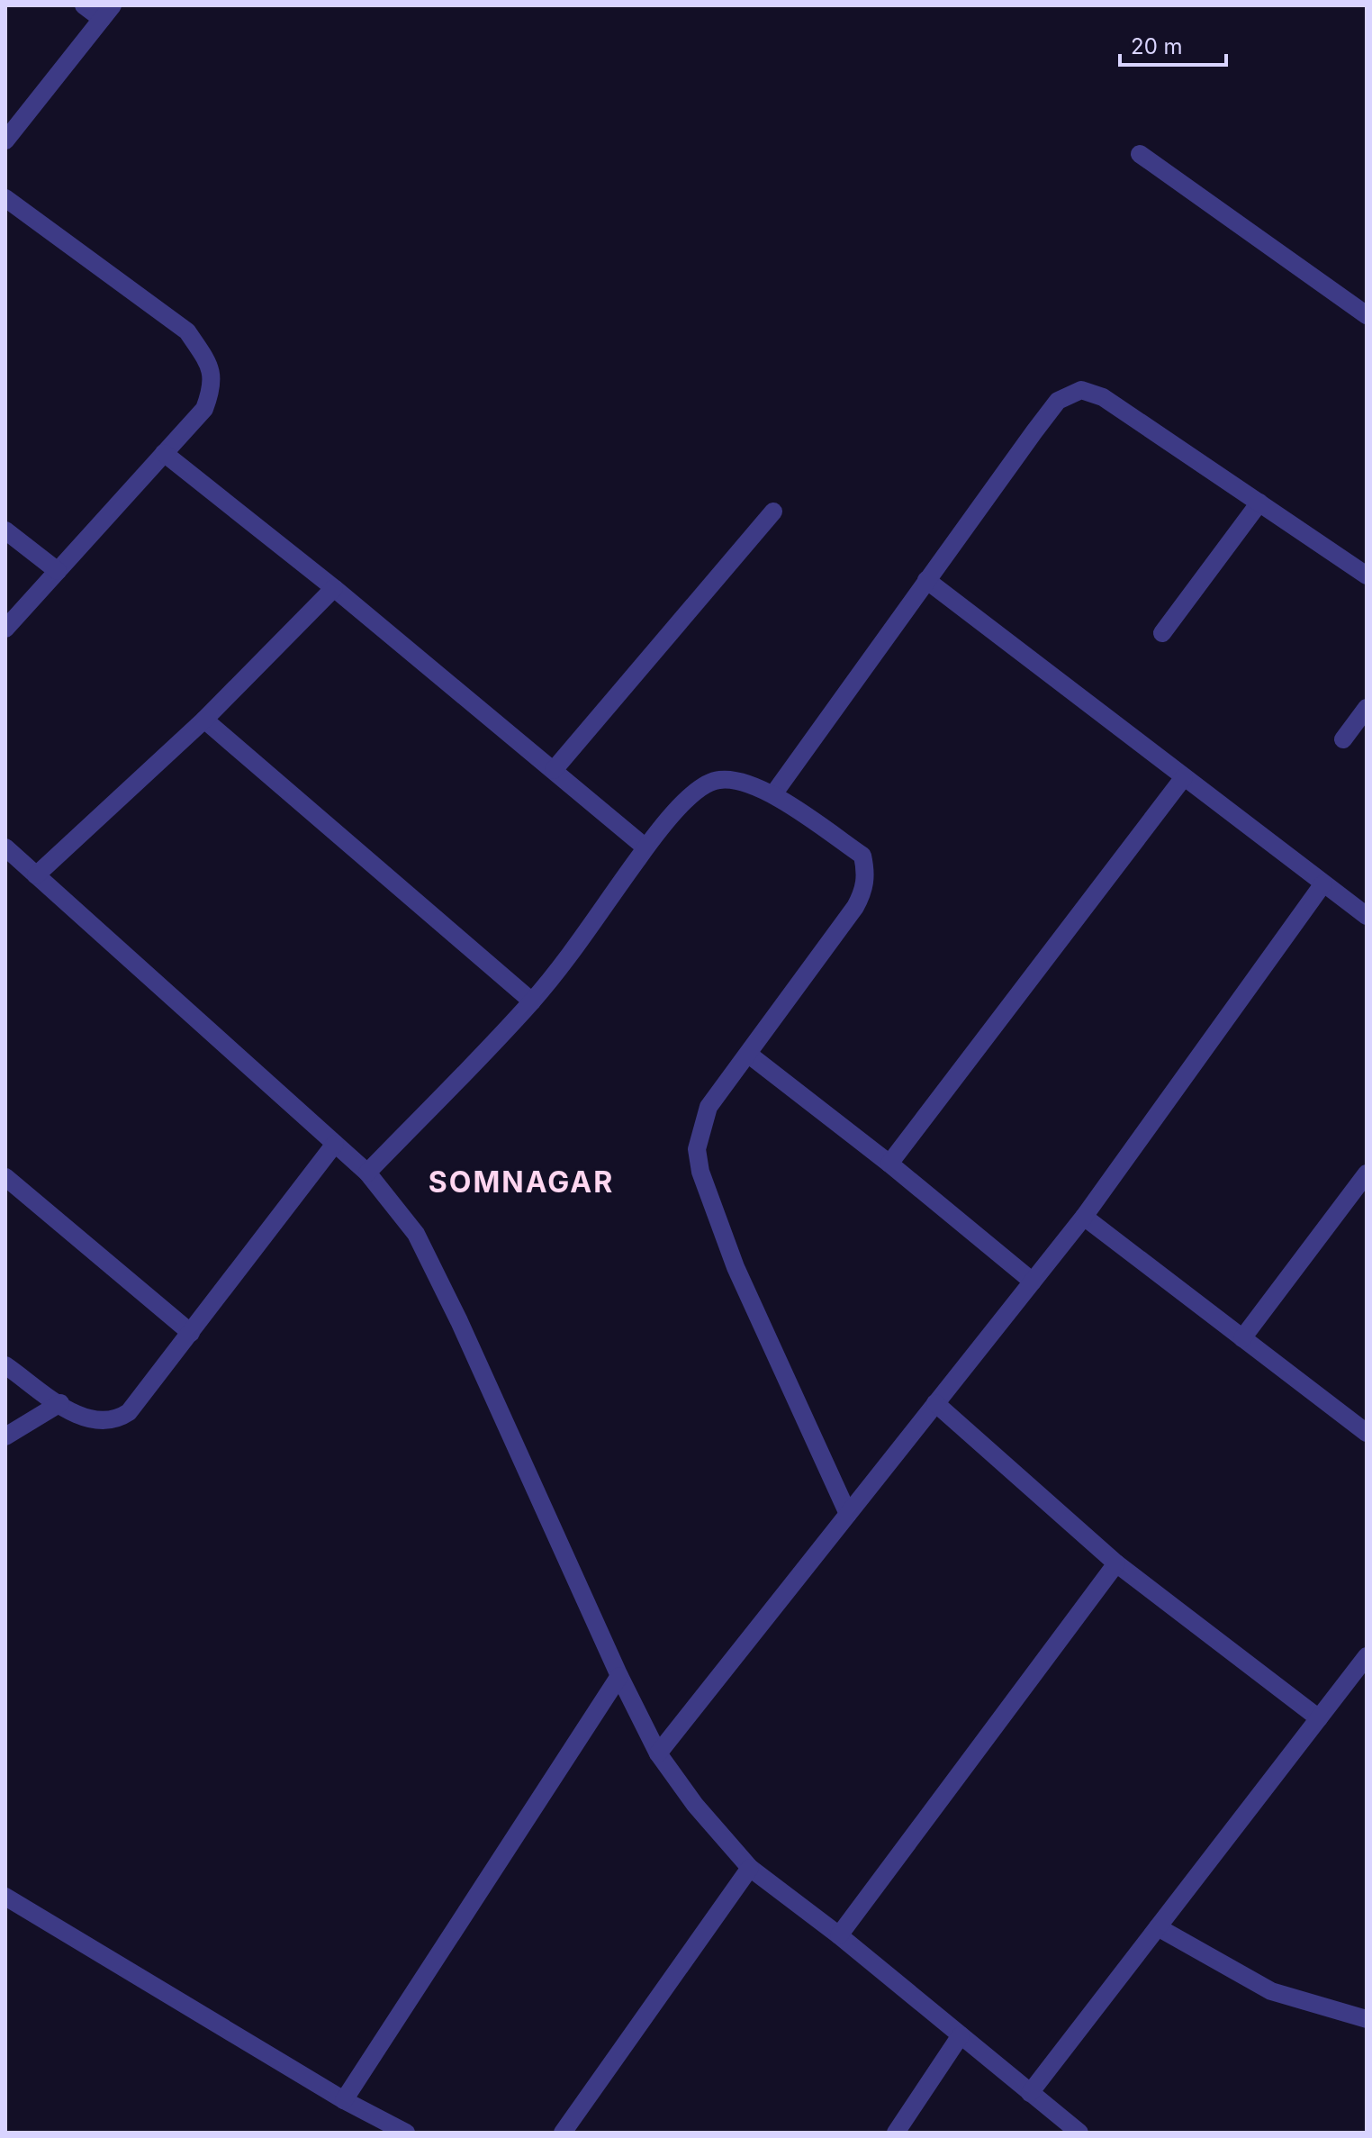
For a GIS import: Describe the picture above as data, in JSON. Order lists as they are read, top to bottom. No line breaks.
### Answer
{"districts":["SOMNAGAR"],"scale_bar":"20 m"}
